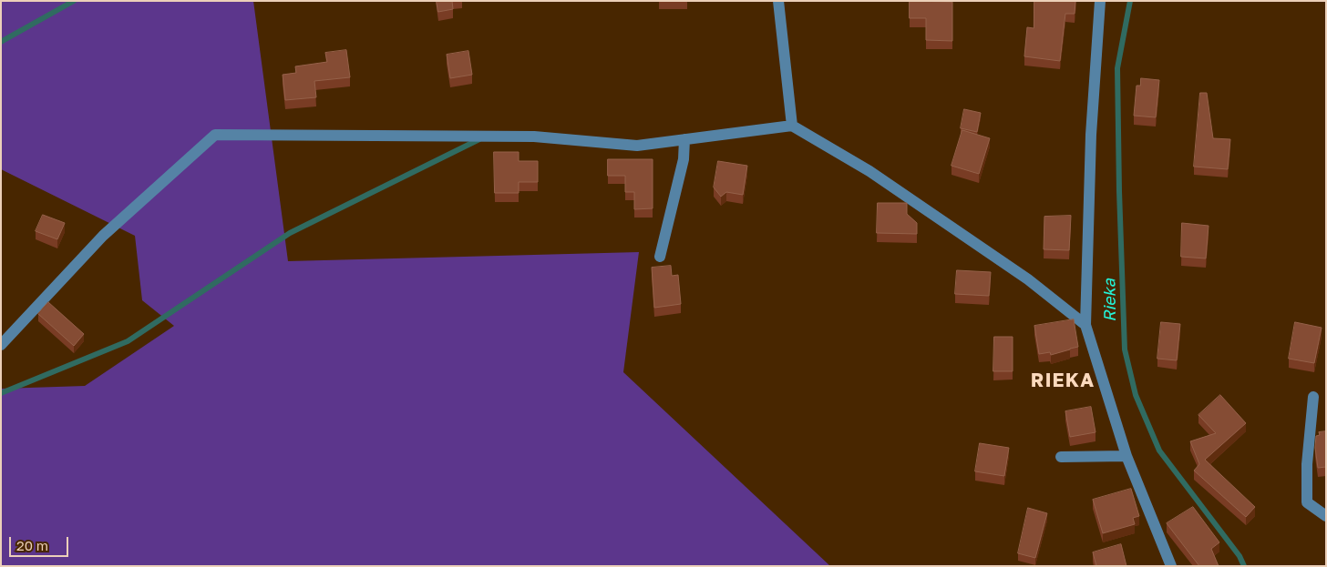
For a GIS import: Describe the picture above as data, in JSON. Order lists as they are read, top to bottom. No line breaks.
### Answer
{"districts":["RIEKA"],"water":["Rieka"],"scale_bar":"20 m"}
